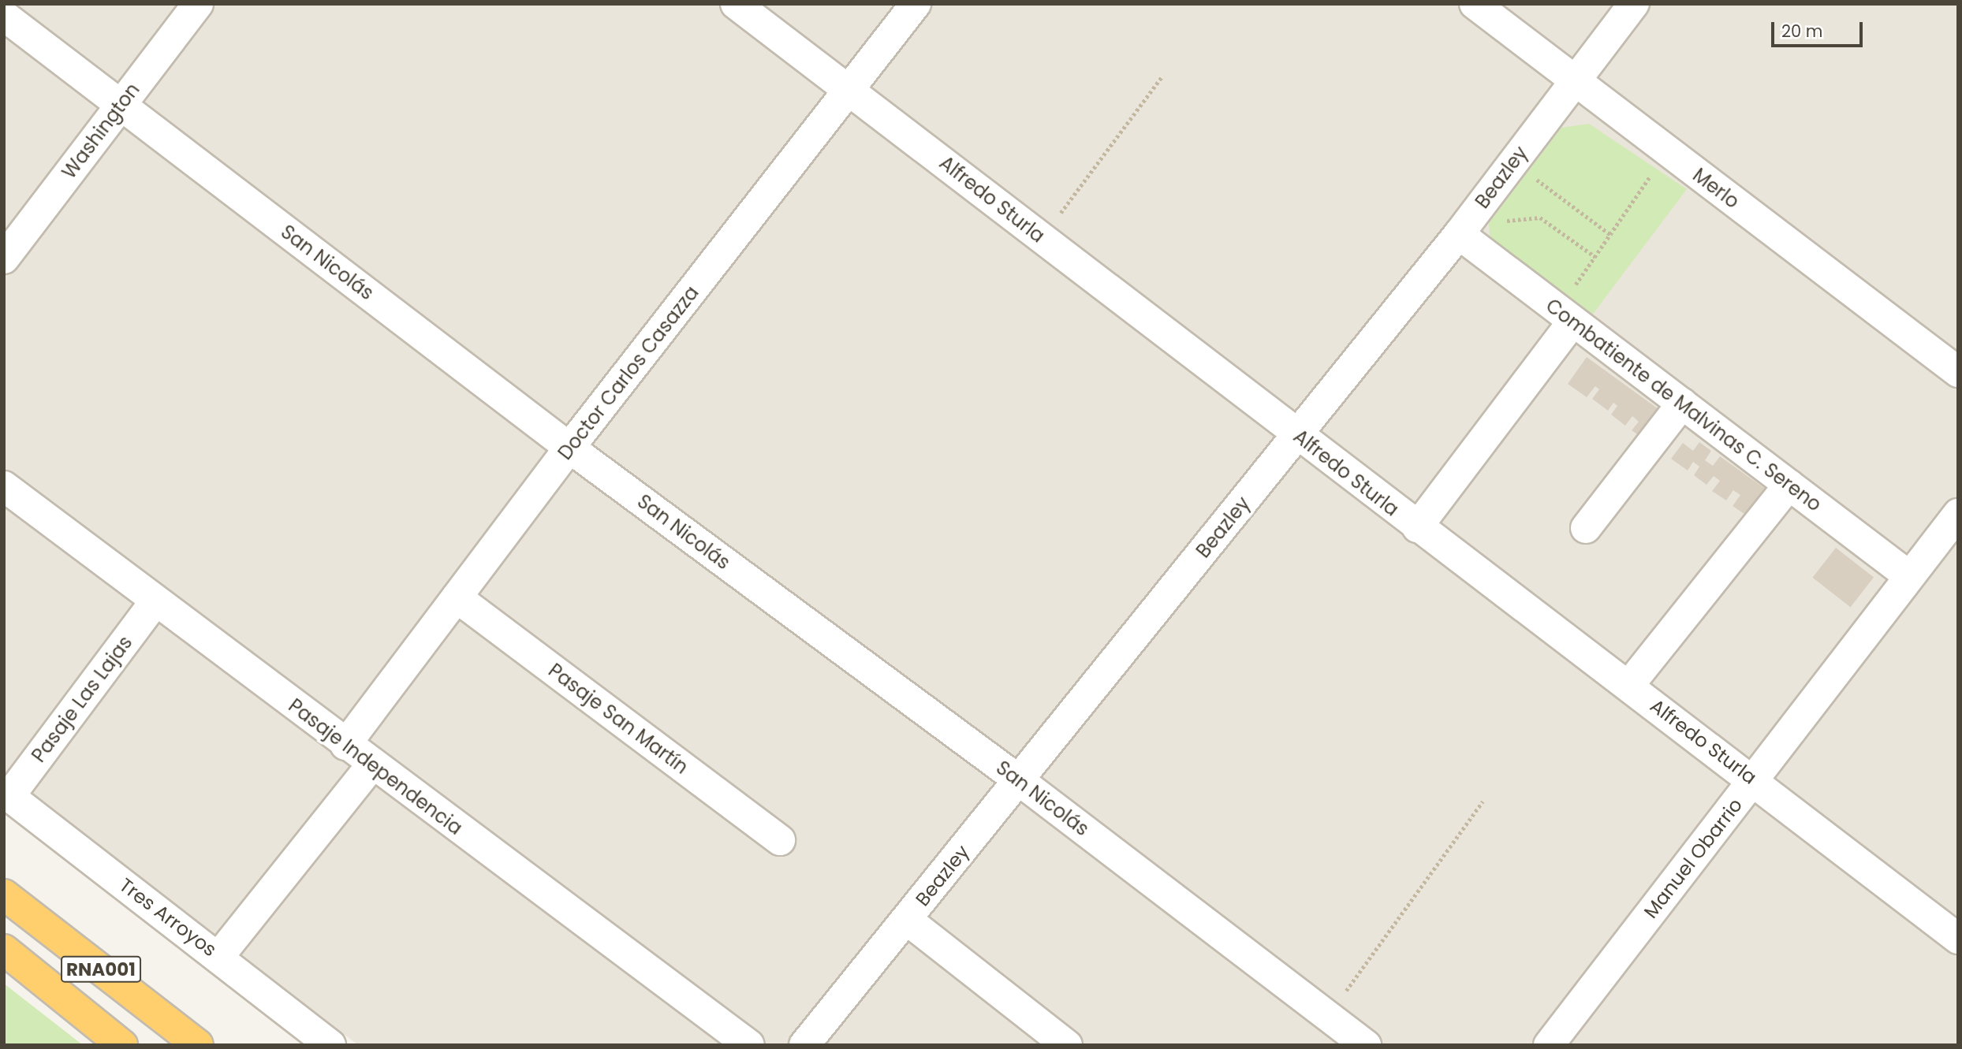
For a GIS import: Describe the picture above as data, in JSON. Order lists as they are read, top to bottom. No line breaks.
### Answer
{"streets":{"highway":["RNA001"],"street":["Washington","Beazley","Merlo","Alfredo Sturla","San Nicolás","Doctor Carlos Casazza","Combatiente de Malvinas C. Sereno","Pasaje Las Lajas","Pasaje San Martín","Pasaje Independencia","Manuel Obarrio","Tres Arroyos"]},"crossings":[["Washington","San Nicolás"],["Beazley","Merlo"],["Beazley","Alfredo Sturla"],["Beazley","San Nicolás"],["Beazley","Combatiente de Malvinas C. Sereno"],["Alfredo Sturla","Doctor Carlos Casazza"],["Alfredo Sturla","Manuel Obarrio"],["San Nicolás","Doctor Carlos Casazza"],["Doctor Carlos Casazza","Pasaje San Martín"],["Doctor Carlos Casazza","Pasaje Independencia"],["Combatiente de Malvinas C. Sereno","Manuel Obarrio"],["Pasaje Las Lajas","Pasaje Independencia"],["Pasaje Las Lajas","Tres Arroyos"]],"scale_bar":"20 m"}
